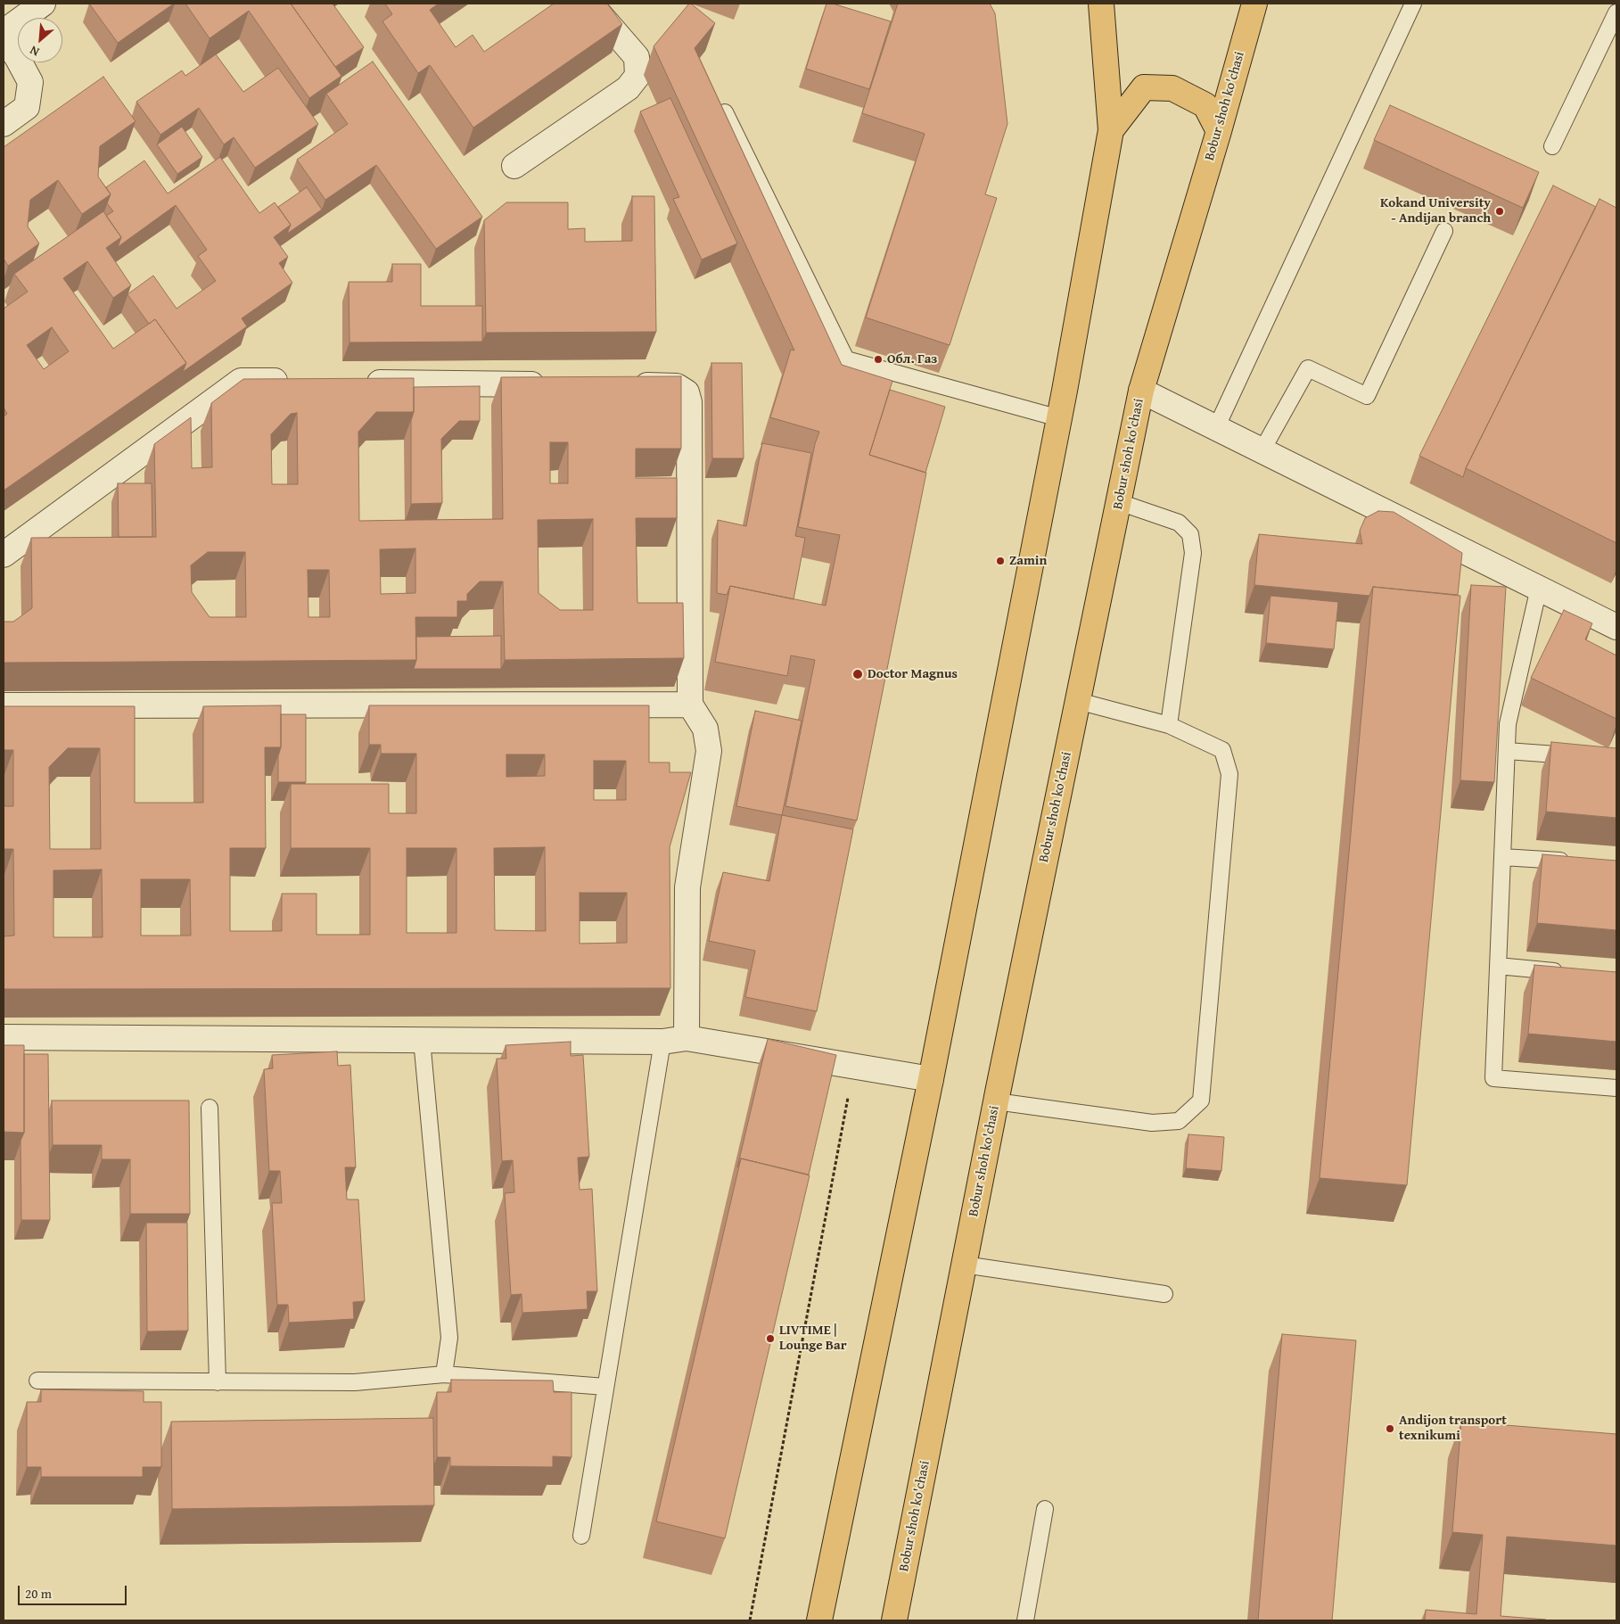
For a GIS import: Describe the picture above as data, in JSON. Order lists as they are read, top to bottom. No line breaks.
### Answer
{"streets":{"main road":["Bobur shoh ko'chasi"]},"places":["Kokand University - Andijan branch","Обл. Газ","Zamin","Doctor Magnus","LIVTIME | Lounge Bar","Andijon transport texnikumi"],"scale_bar":"20 m","north":"bottom left"}
